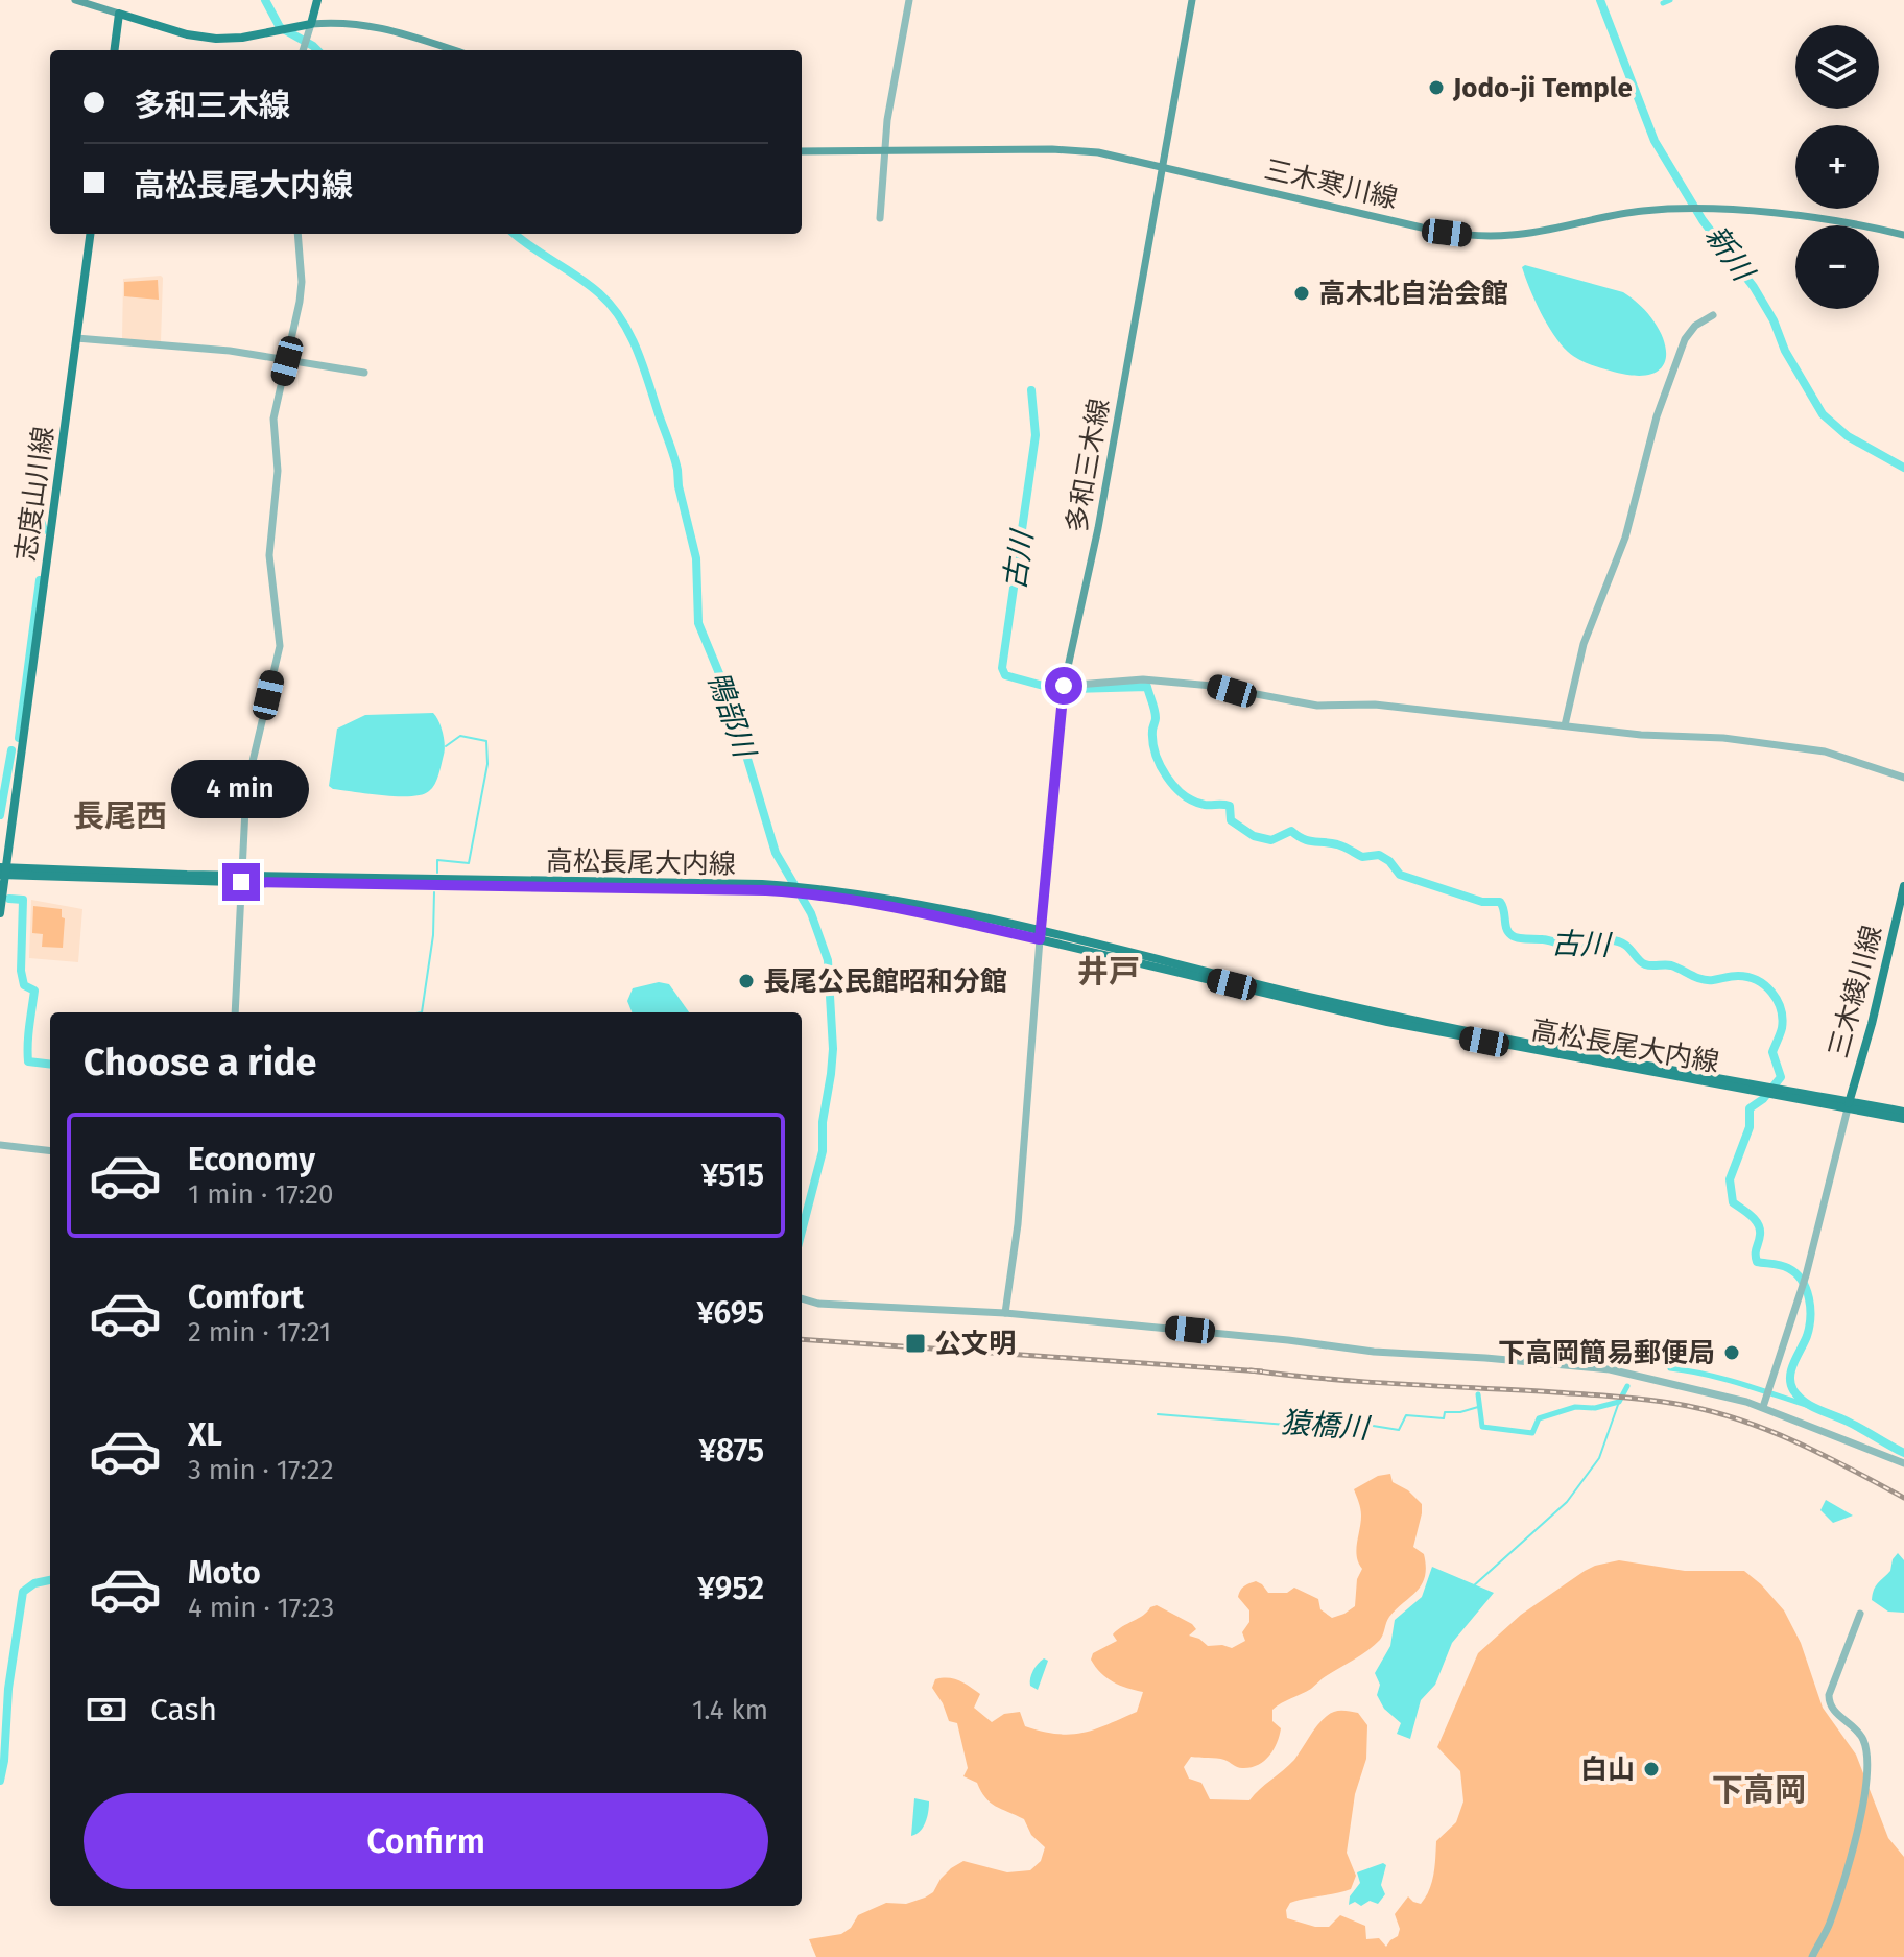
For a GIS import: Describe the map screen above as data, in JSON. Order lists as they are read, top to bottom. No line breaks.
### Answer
{"streets":{"main road":["三木寒川線","多和三木線","志度山川線","高松長尾大内線","三木綾川線"]},"crossings":[["三木寒川線","多和三木線"],["多和三木線","高松長尾大内線"],["志度山川線","高松長尾大内線"],["高松長尾大内線","三木綾川線"]],"districts":["長尾西","井戸","下高岡"],"water":["新川","古川","鴨部川","猿橋川"],"places":{"other":["Jodo-ji Temple","高木北自治会館","長尾公民館昭和分館","下高岡簡易郵便局","白山"],"transit":["公文明"]},"page":{"map_buttons":["+","−"],"banner":["多和三木線","高松長尾大内線"],"bubble":"4 min","heading":"Choose a ride","list":[{"name":"Economy","note":"1 min · 17:20","value":"¥515"},{"name":"Comfort","note":"2 min · 17:21","value":"¥695"},{"name":"XL","note":"3 min · 17:22","value":"¥875"},{"name":"Moto","note":"4 min · 17:23","value":"¥952"}],"pay":["Cash","1.4 km"],"buttons":"Confirm"}}
